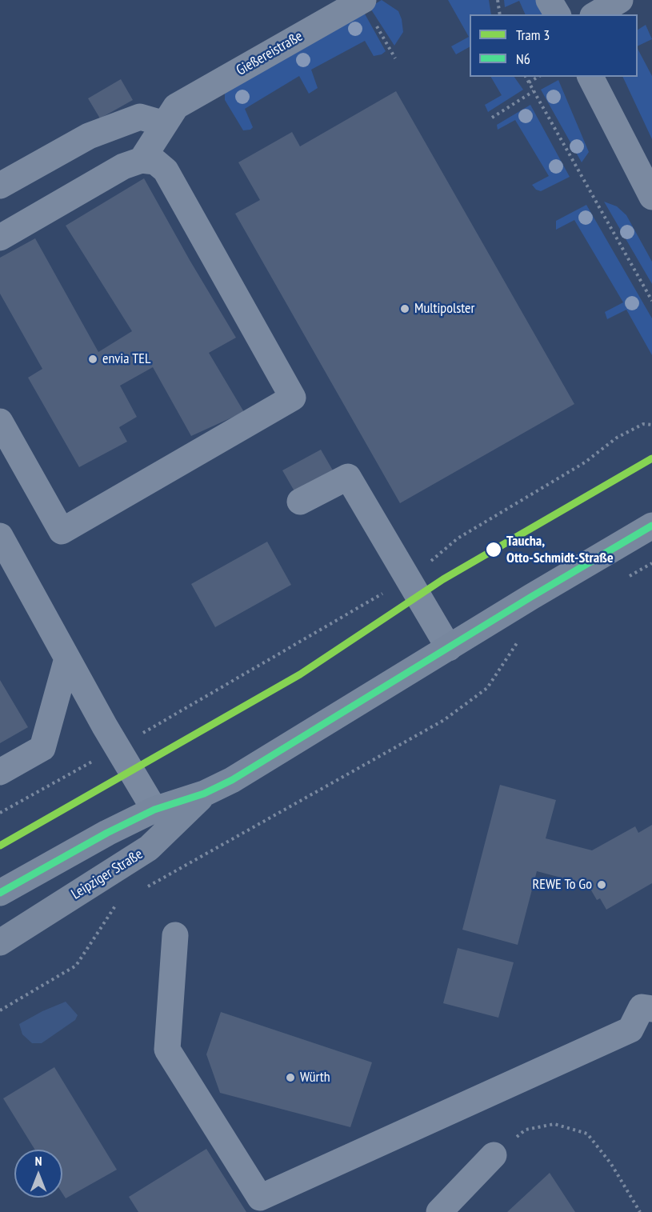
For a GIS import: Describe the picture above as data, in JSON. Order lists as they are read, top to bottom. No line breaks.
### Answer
{"streets":{"main road":["Leipziger Straße"],"street":["Gießereistraße"]},"places":["Multipolster","envia TEL","Taucha, Otto-Schmidt-Straße","REWE To Go","Würth"],"lines":["tram line 3","transit line N6"],"legend":["Tram 3","N6"],"north":"top"}
